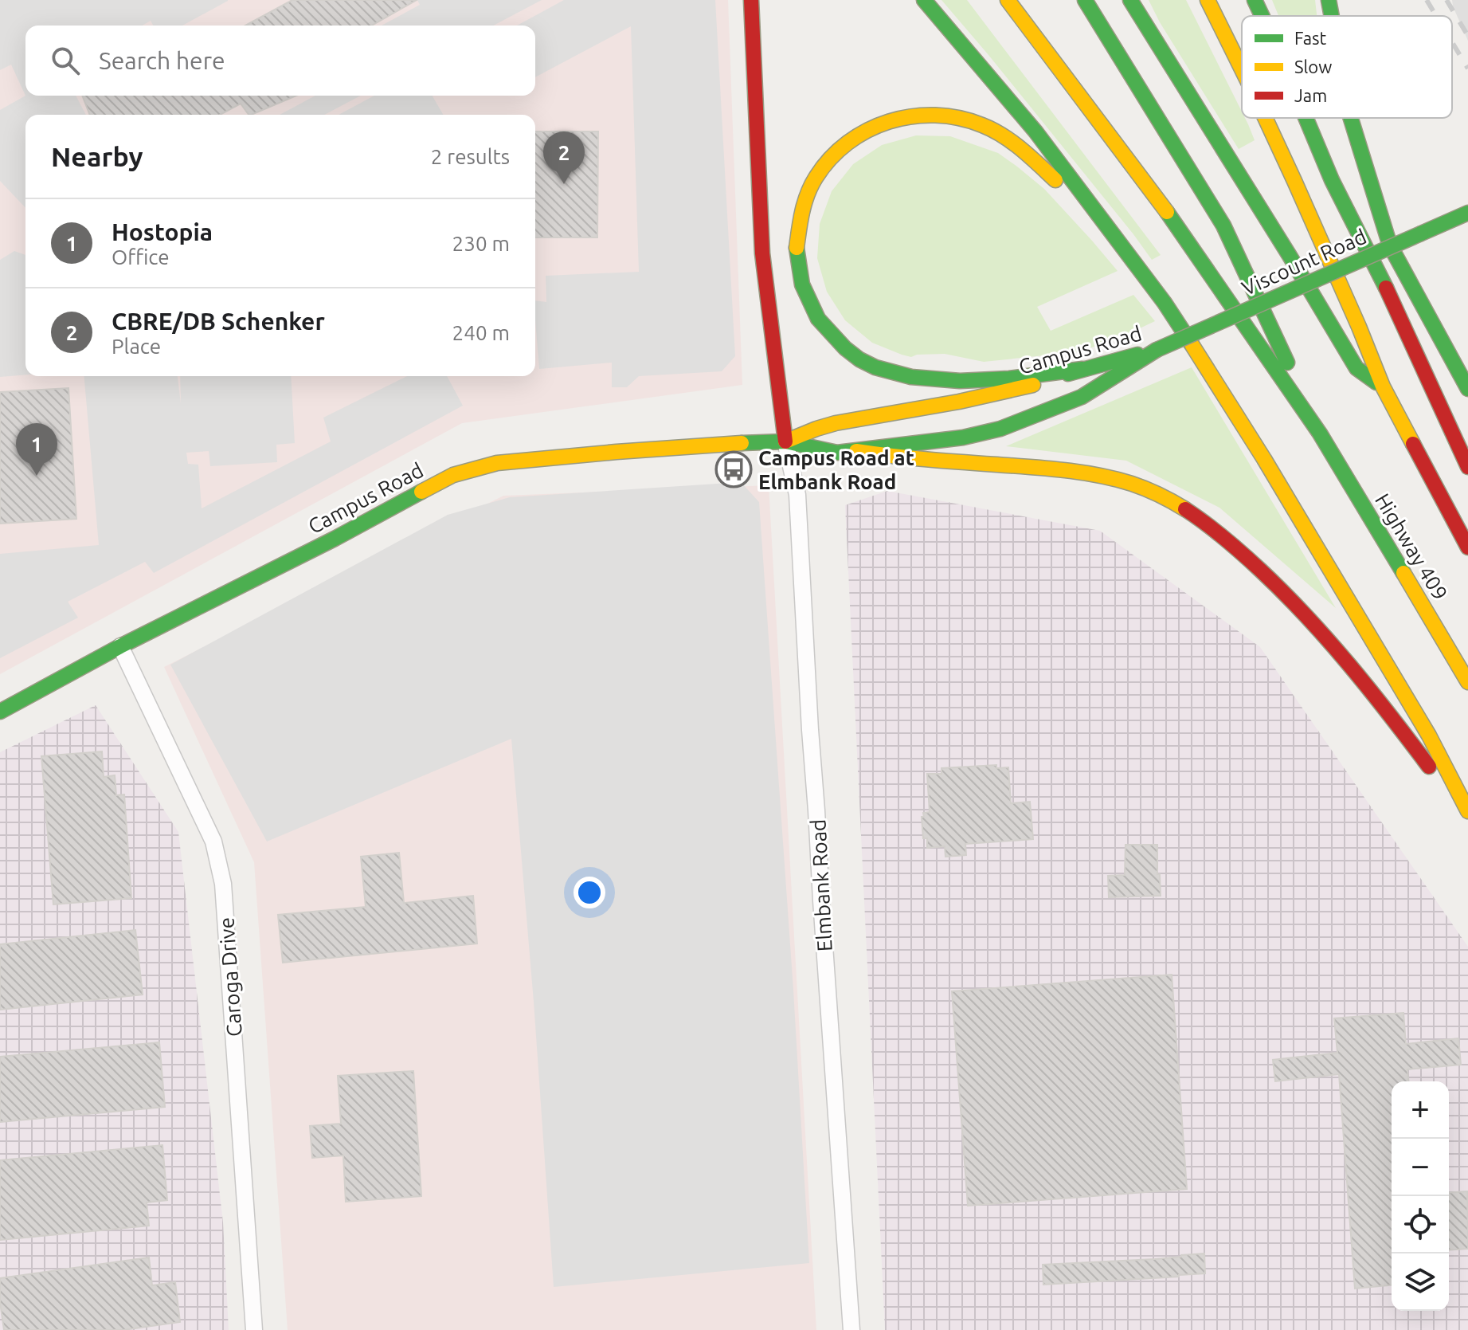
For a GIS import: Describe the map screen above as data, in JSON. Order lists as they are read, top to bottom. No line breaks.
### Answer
{"streets":{"main road":["Viscount Road","Campus Road","Highway 409"],"street":["Elmbank Road","Caroga Drive"]},"crossings":[["Viscount Road","Campus Road"],["Campus Road","Elmbank Road"],["Campus Road","Caroga Drive"]],"places":{"bus stop":["Campus Road at Elmbank Road"]},"legend":["Fast","Slow","Jam"],"page":{"search":"Search here","heading":["Nearby","2 results"],"pins":["2","1"],"list":[{"mark":"1","name":"Hostopia","note":"Office","value":"230 m"},{"mark":"2","name":"CBRE/DB Schenker","note":"Place","value":"240 m"}],"map_buttons":["+","−"]}}
